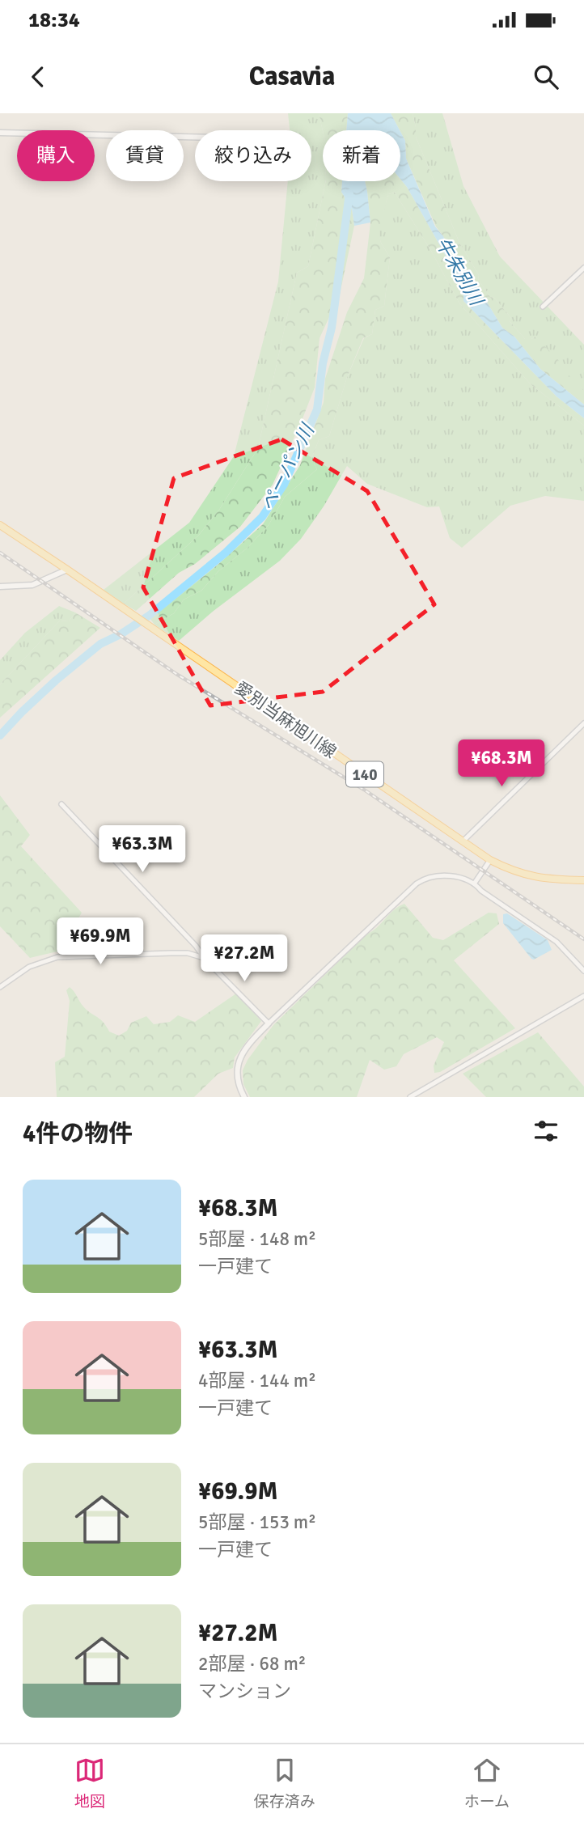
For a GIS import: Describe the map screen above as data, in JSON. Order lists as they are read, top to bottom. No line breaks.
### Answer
{"streets":{"main road":["愛別当麻旭川線","140"]},"water":["牛朱別川","ペーパン川"],"page":{"status":"18:34","header":"Casavia","chip":["購入","賃貸","絞り込み","新着"],"price":["¥68.3M","¥63.3M","¥69.9M","¥27.2M"],"heading":"4件の物件","list":[{"name":"¥68.3M","note":"5部屋 · 148 m² · 一戸建て"},{"name":"¥63.3M","note":"4部屋 · 144 m² · 一戸建て"},{"name":"¥69.9M","note":"5部屋 · 153 m² · 一戸建て"},{"name":"¥27.2M","note":"2部屋 · 68 m² · マンション"}],"tabs":["地図","保存済み","ホーム"]}}
